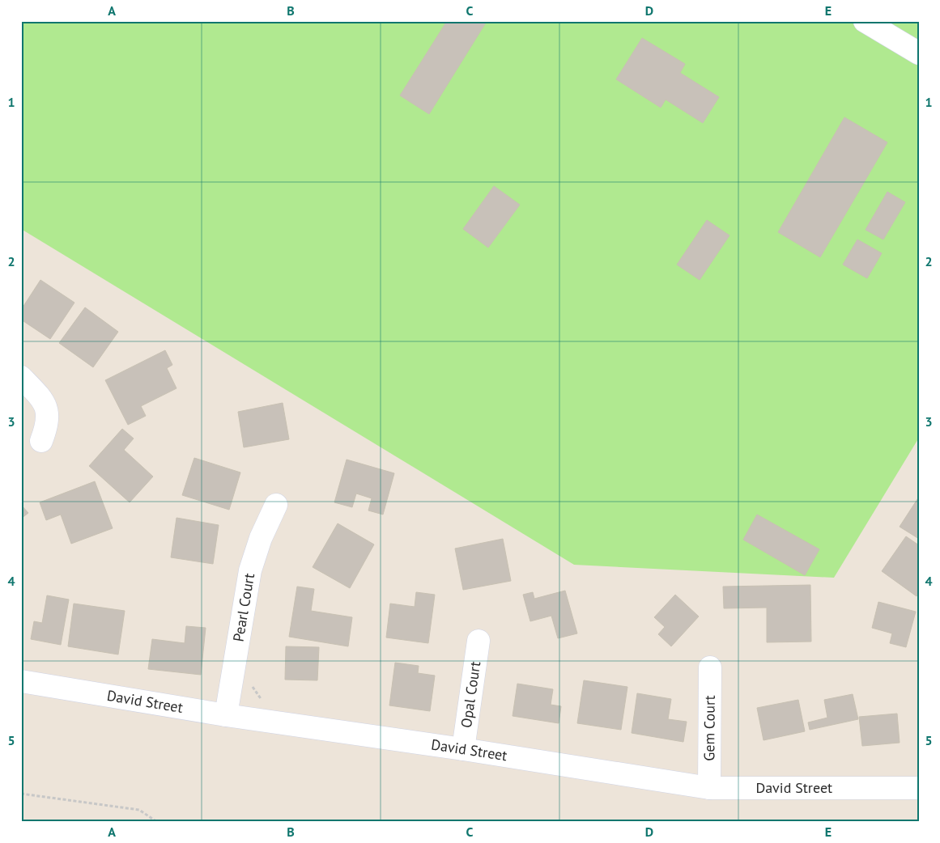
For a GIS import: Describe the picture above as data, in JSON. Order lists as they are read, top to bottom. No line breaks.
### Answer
{"streets":{"street":["Pearl Court","Opal Court","David Street","Gem Court"]},"crossings":[["Pearl Court","David Street"],["Opal Court","David Street"],["David Street","Gem Court"]],"grid":{"columns":["A","B","C","D","E"],"rows":["1","2","3","4","5"]}}
